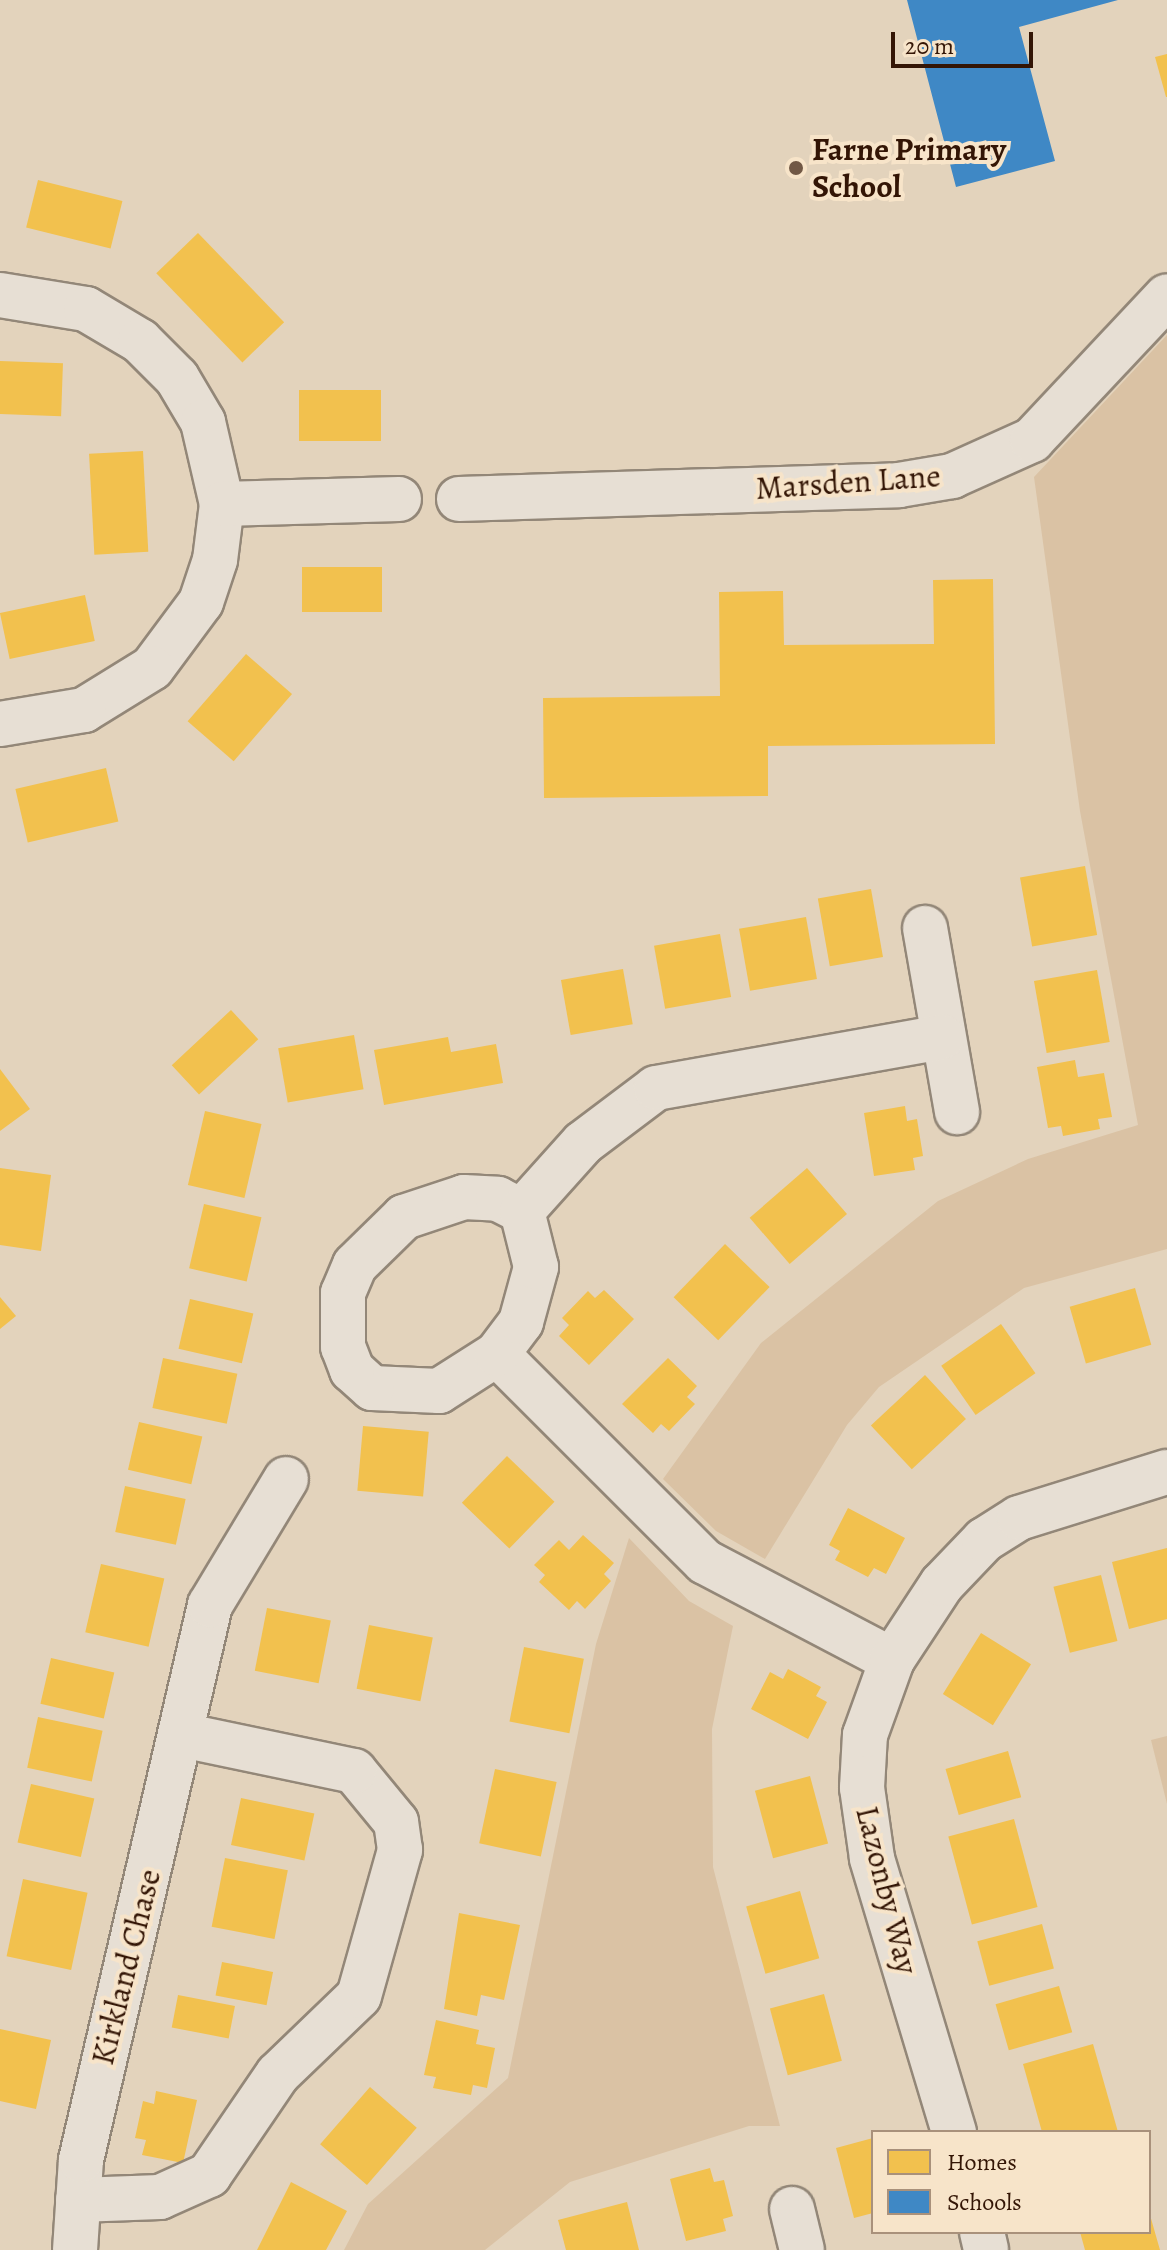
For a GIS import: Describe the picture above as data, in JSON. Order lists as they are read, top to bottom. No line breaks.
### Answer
{"streets":{"street":["Marsden Lane","Lazonby Way","Kirkland Chase"]},"places":["Farne Primary School"],"legend":["Homes","Schools"],"scale_bar":"20 m"}
